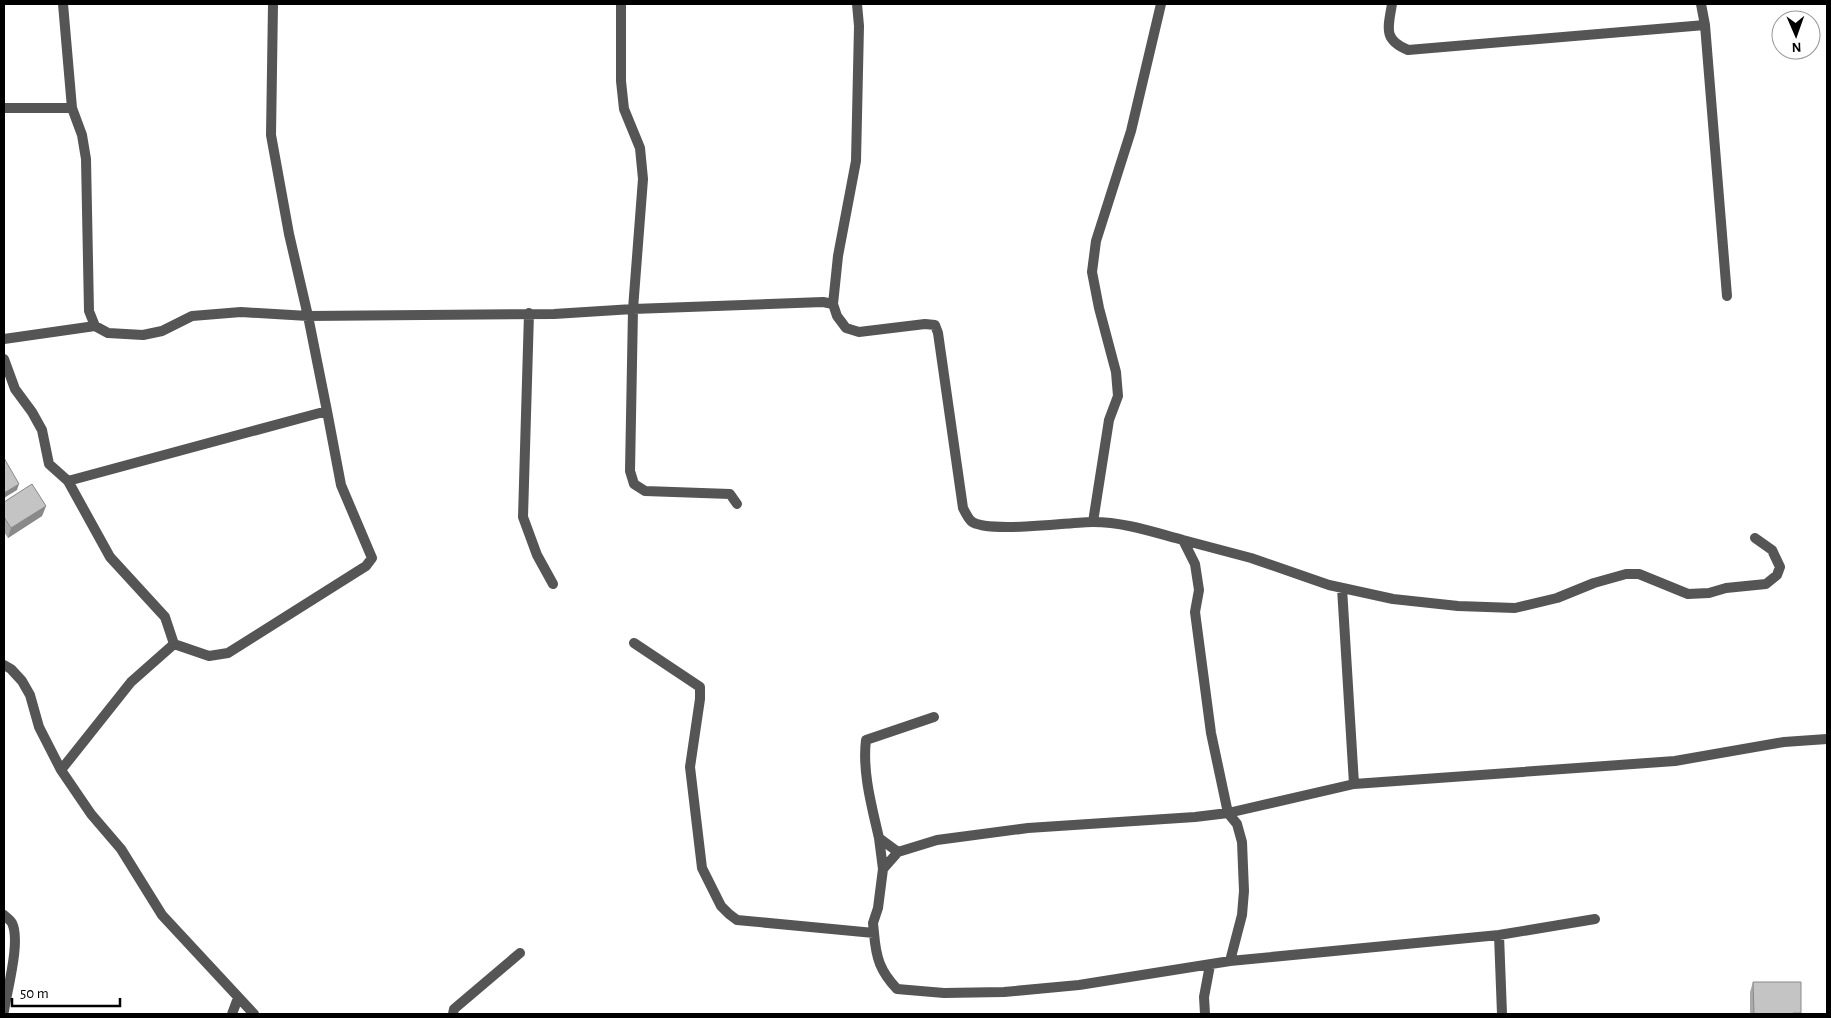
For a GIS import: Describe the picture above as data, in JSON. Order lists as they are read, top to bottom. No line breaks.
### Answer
{"scale_bar":"50 m","north":"bottom"}
